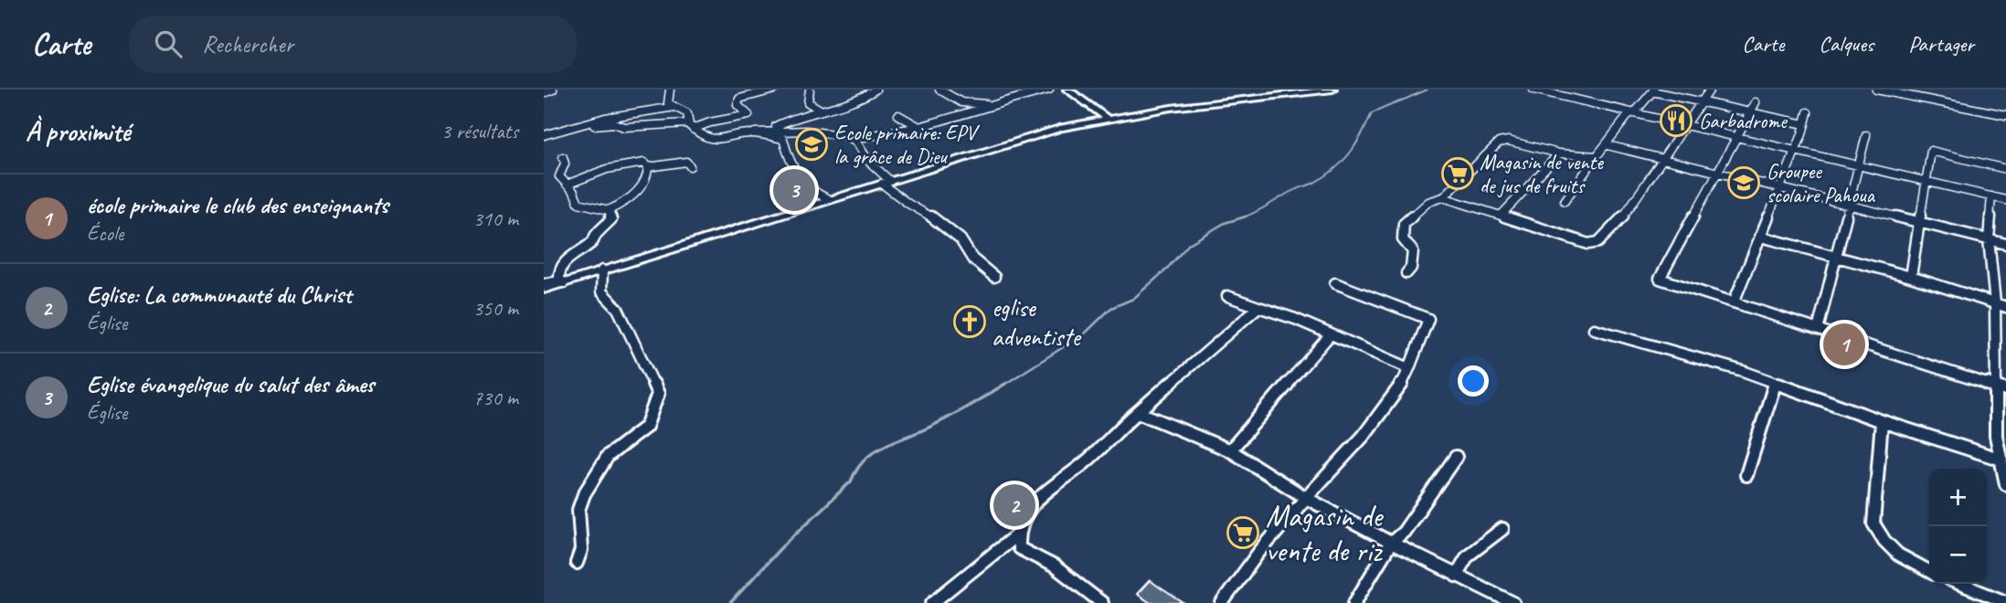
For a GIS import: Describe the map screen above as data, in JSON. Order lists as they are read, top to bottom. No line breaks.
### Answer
{"places":{"restaurant":["Garbadrome"],"school or university":["Ecole primaire: EPV la grâce de Dieu","Groupee scolaire Pahoua"],"supermarket":["Magasin de vente de jus de fruits","Magasin de vente de riz"],"church":["eglise adventiste"]},"page":{"header":"Carte","search":"Rechercher","nav":["Carte","Calques","Partager"],"heading":["À proximité","3 résultats"],"pins":["3","1","2"],"list":[{"mark":"1","name":"école primaire le club des enseignants","note":"École","value":"310 m"},{"mark":"2","name":"Eglise: La communauté du Christ","note":"Église","value":"350 m"},{"mark":"3","name":"Eglise évangelique du salut des âmes","note":"Église","value":"730 m"}],"map_buttons":["+","−"]}}
